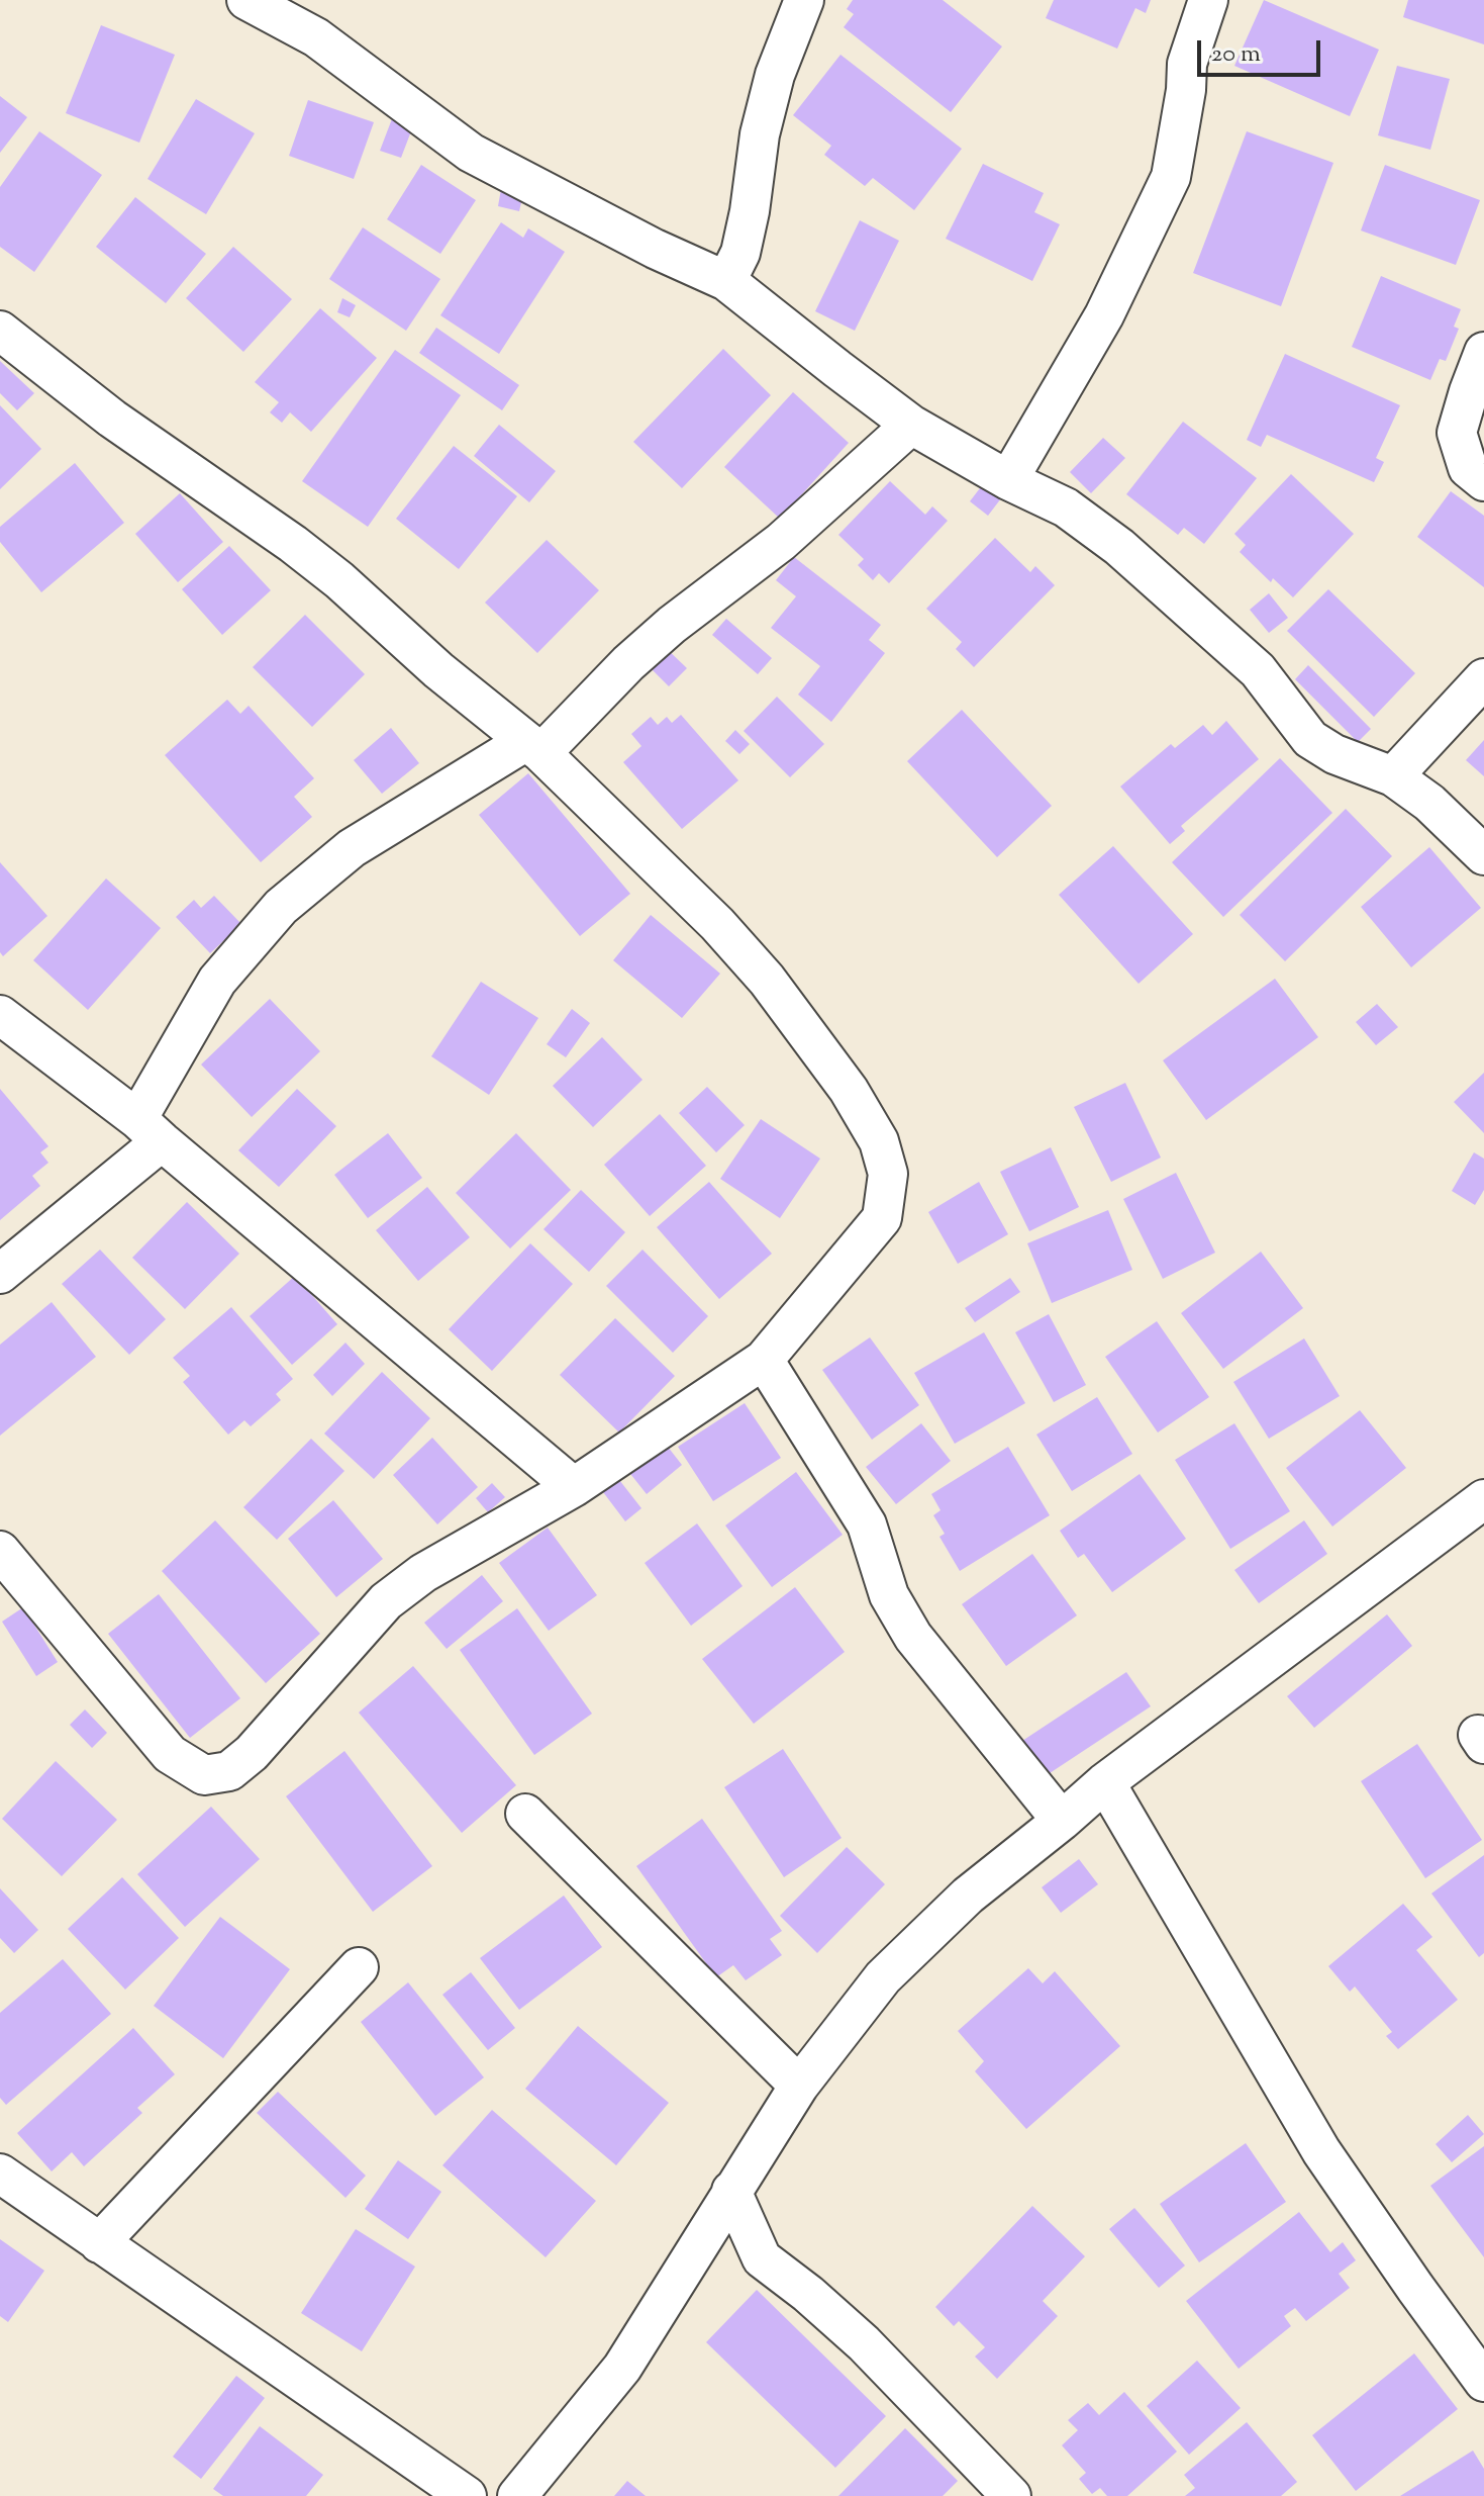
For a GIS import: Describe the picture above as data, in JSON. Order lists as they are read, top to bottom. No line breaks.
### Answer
{"scale_bar":"20 m"}
